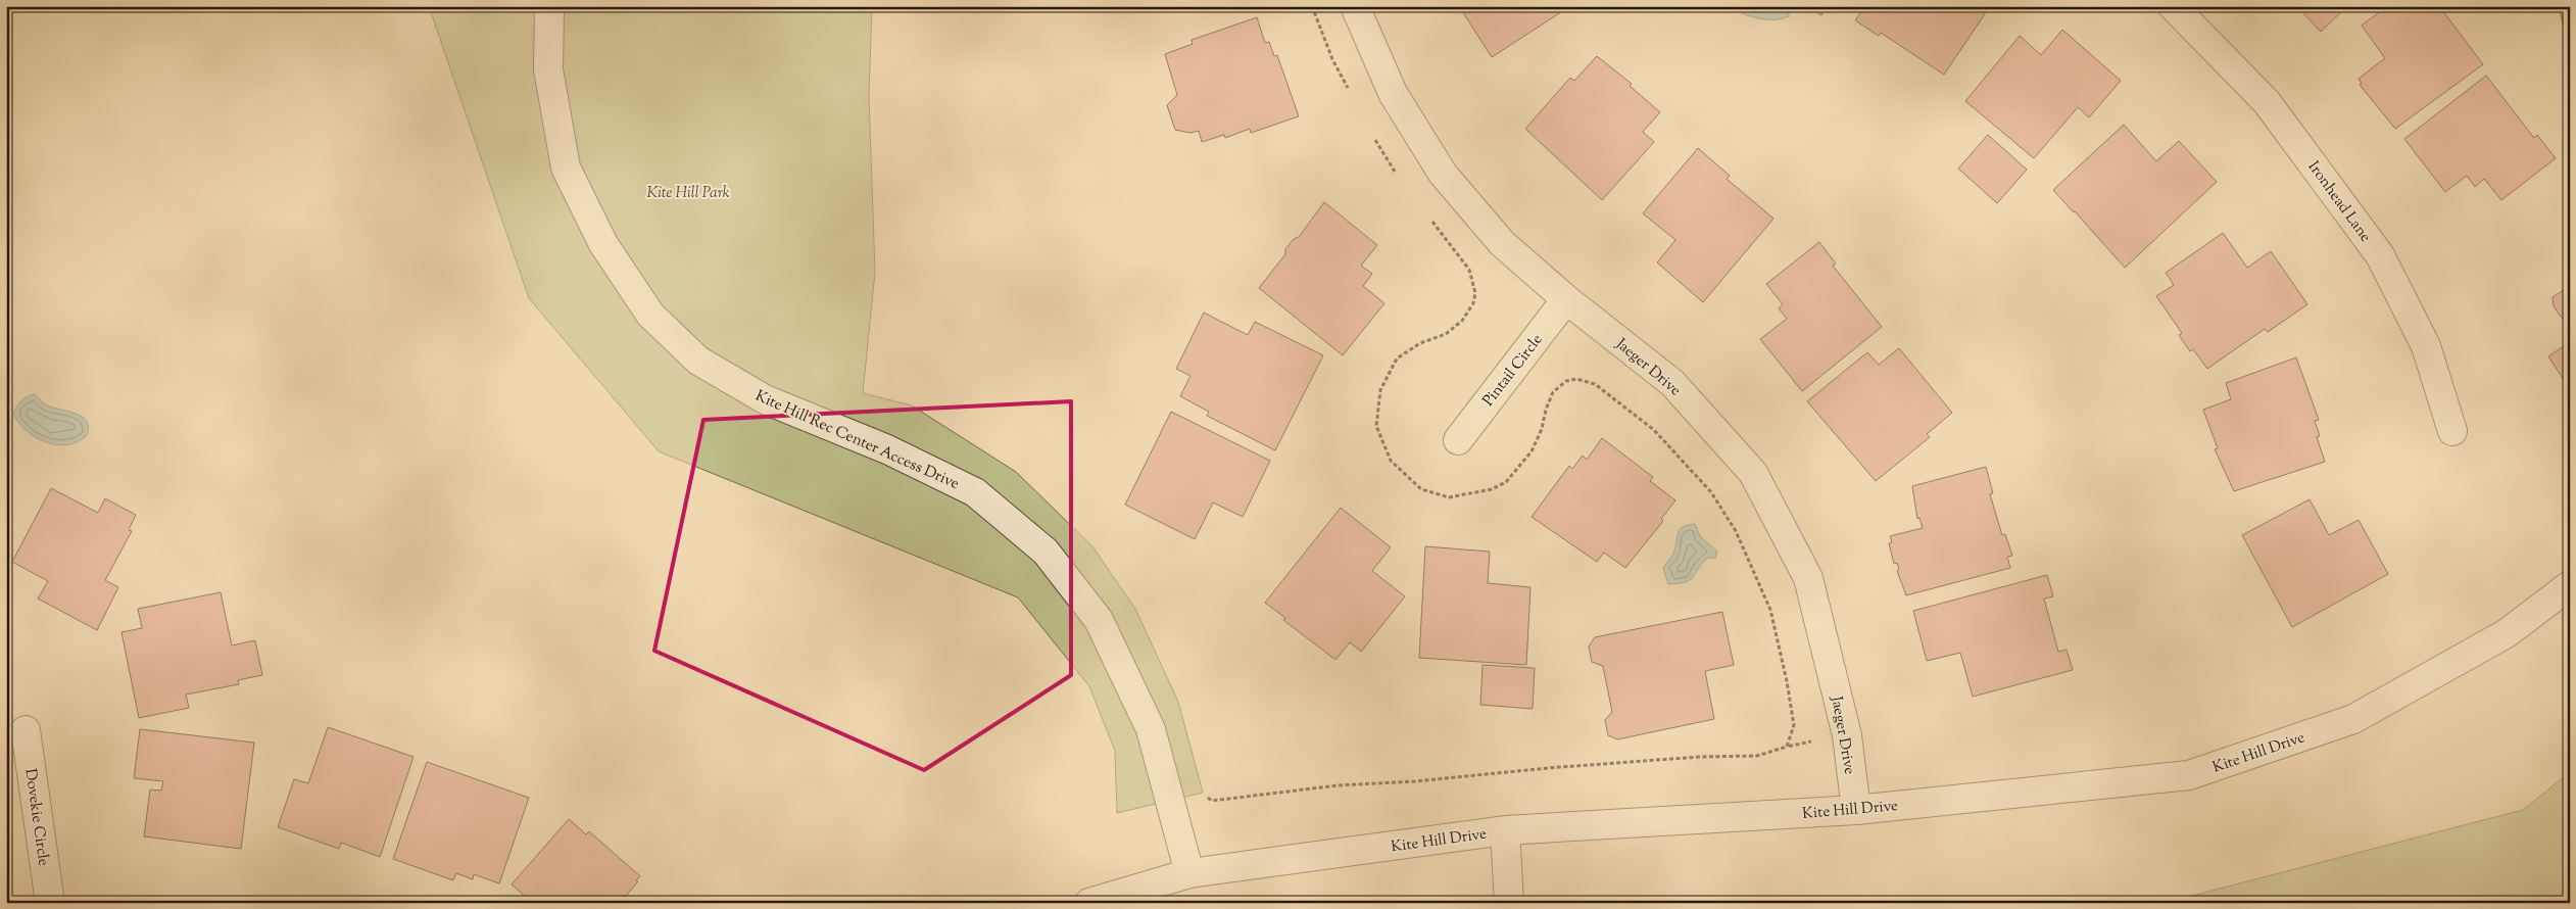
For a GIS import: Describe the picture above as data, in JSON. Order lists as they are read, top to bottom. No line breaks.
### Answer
{"streets":{"street":["Ironhead Lane","Jaeger Drive","Pintail Circle","Kite Hill Rec Center Access Drive","Kite Hill Drive","Dovekie Circle"]},"crossings":[["Jaeger Drive","Pintail Circle"],["Jaeger Drive","Kite Hill Drive"],["Kite Hill Rec Center Access Drive","Kite Hill Drive"]],"parks":["Kite Hill Park"]}
